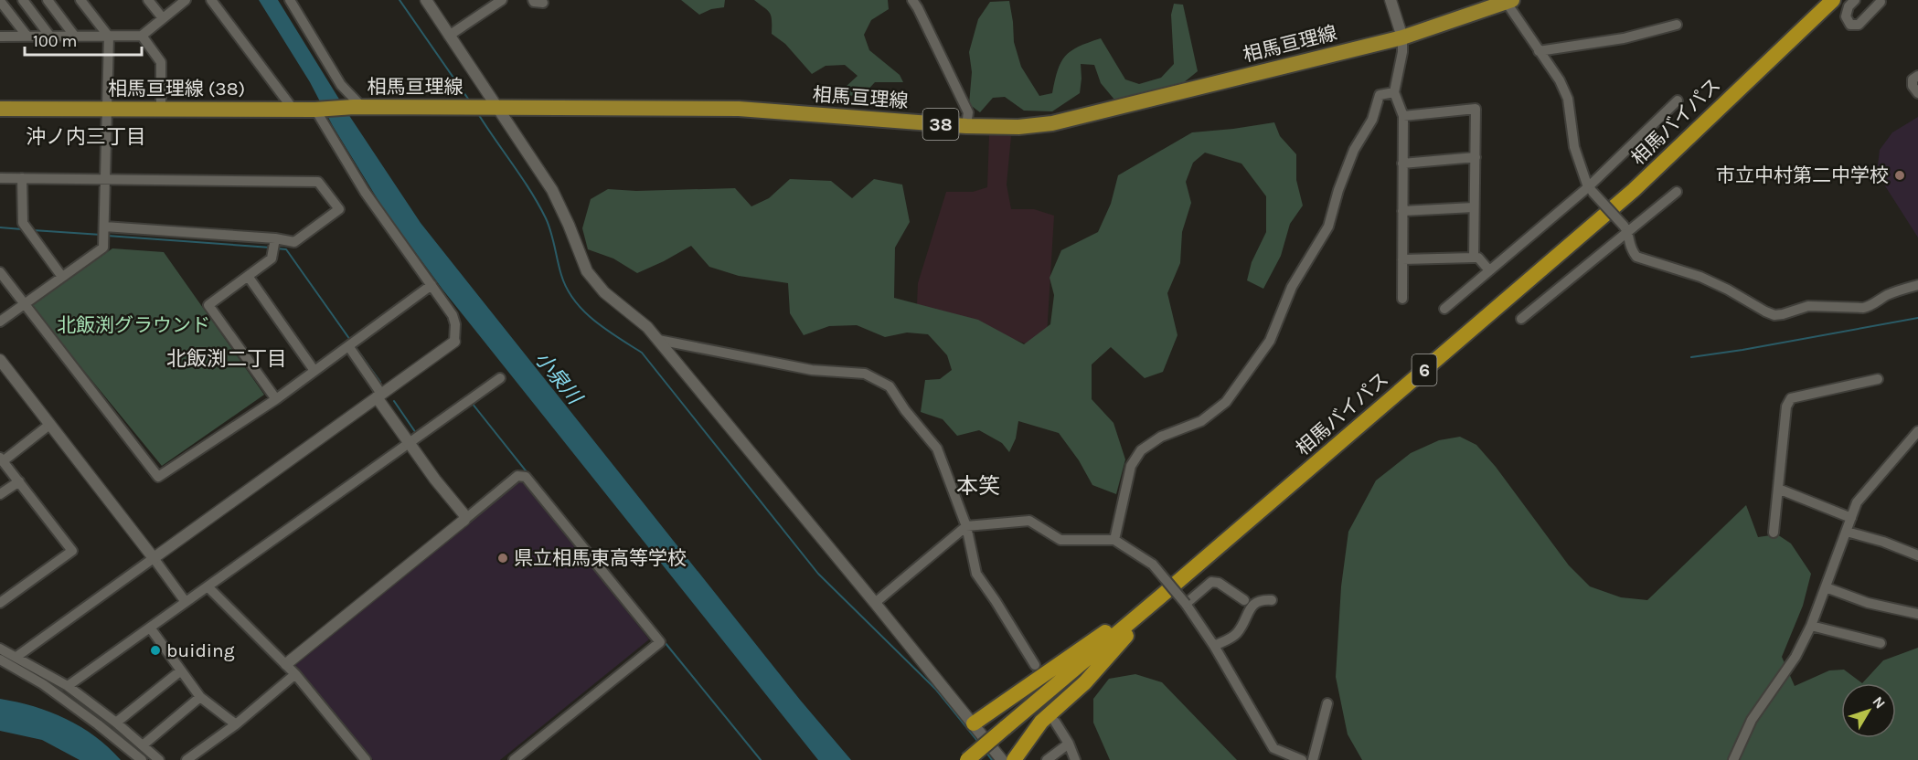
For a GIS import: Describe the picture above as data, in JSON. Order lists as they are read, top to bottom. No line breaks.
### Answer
{"streets":{"highway":["相馬バイパス","6"],"main road":["相馬亘理線","相馬亘理線 (38)","38"]},"crossings":[["相馬亘理線","相馬亘理線 (38)"]],"districts":["沖ノ内三丁目","北飯渕二丁目","本笑"],"water":["小泉川"],"parks":["北飯渕グラウンド"],"places":["市立中村第二中学校","県立相馬東高等学校","buiding"],"scale_bar":"100 m","north":"top right"}
